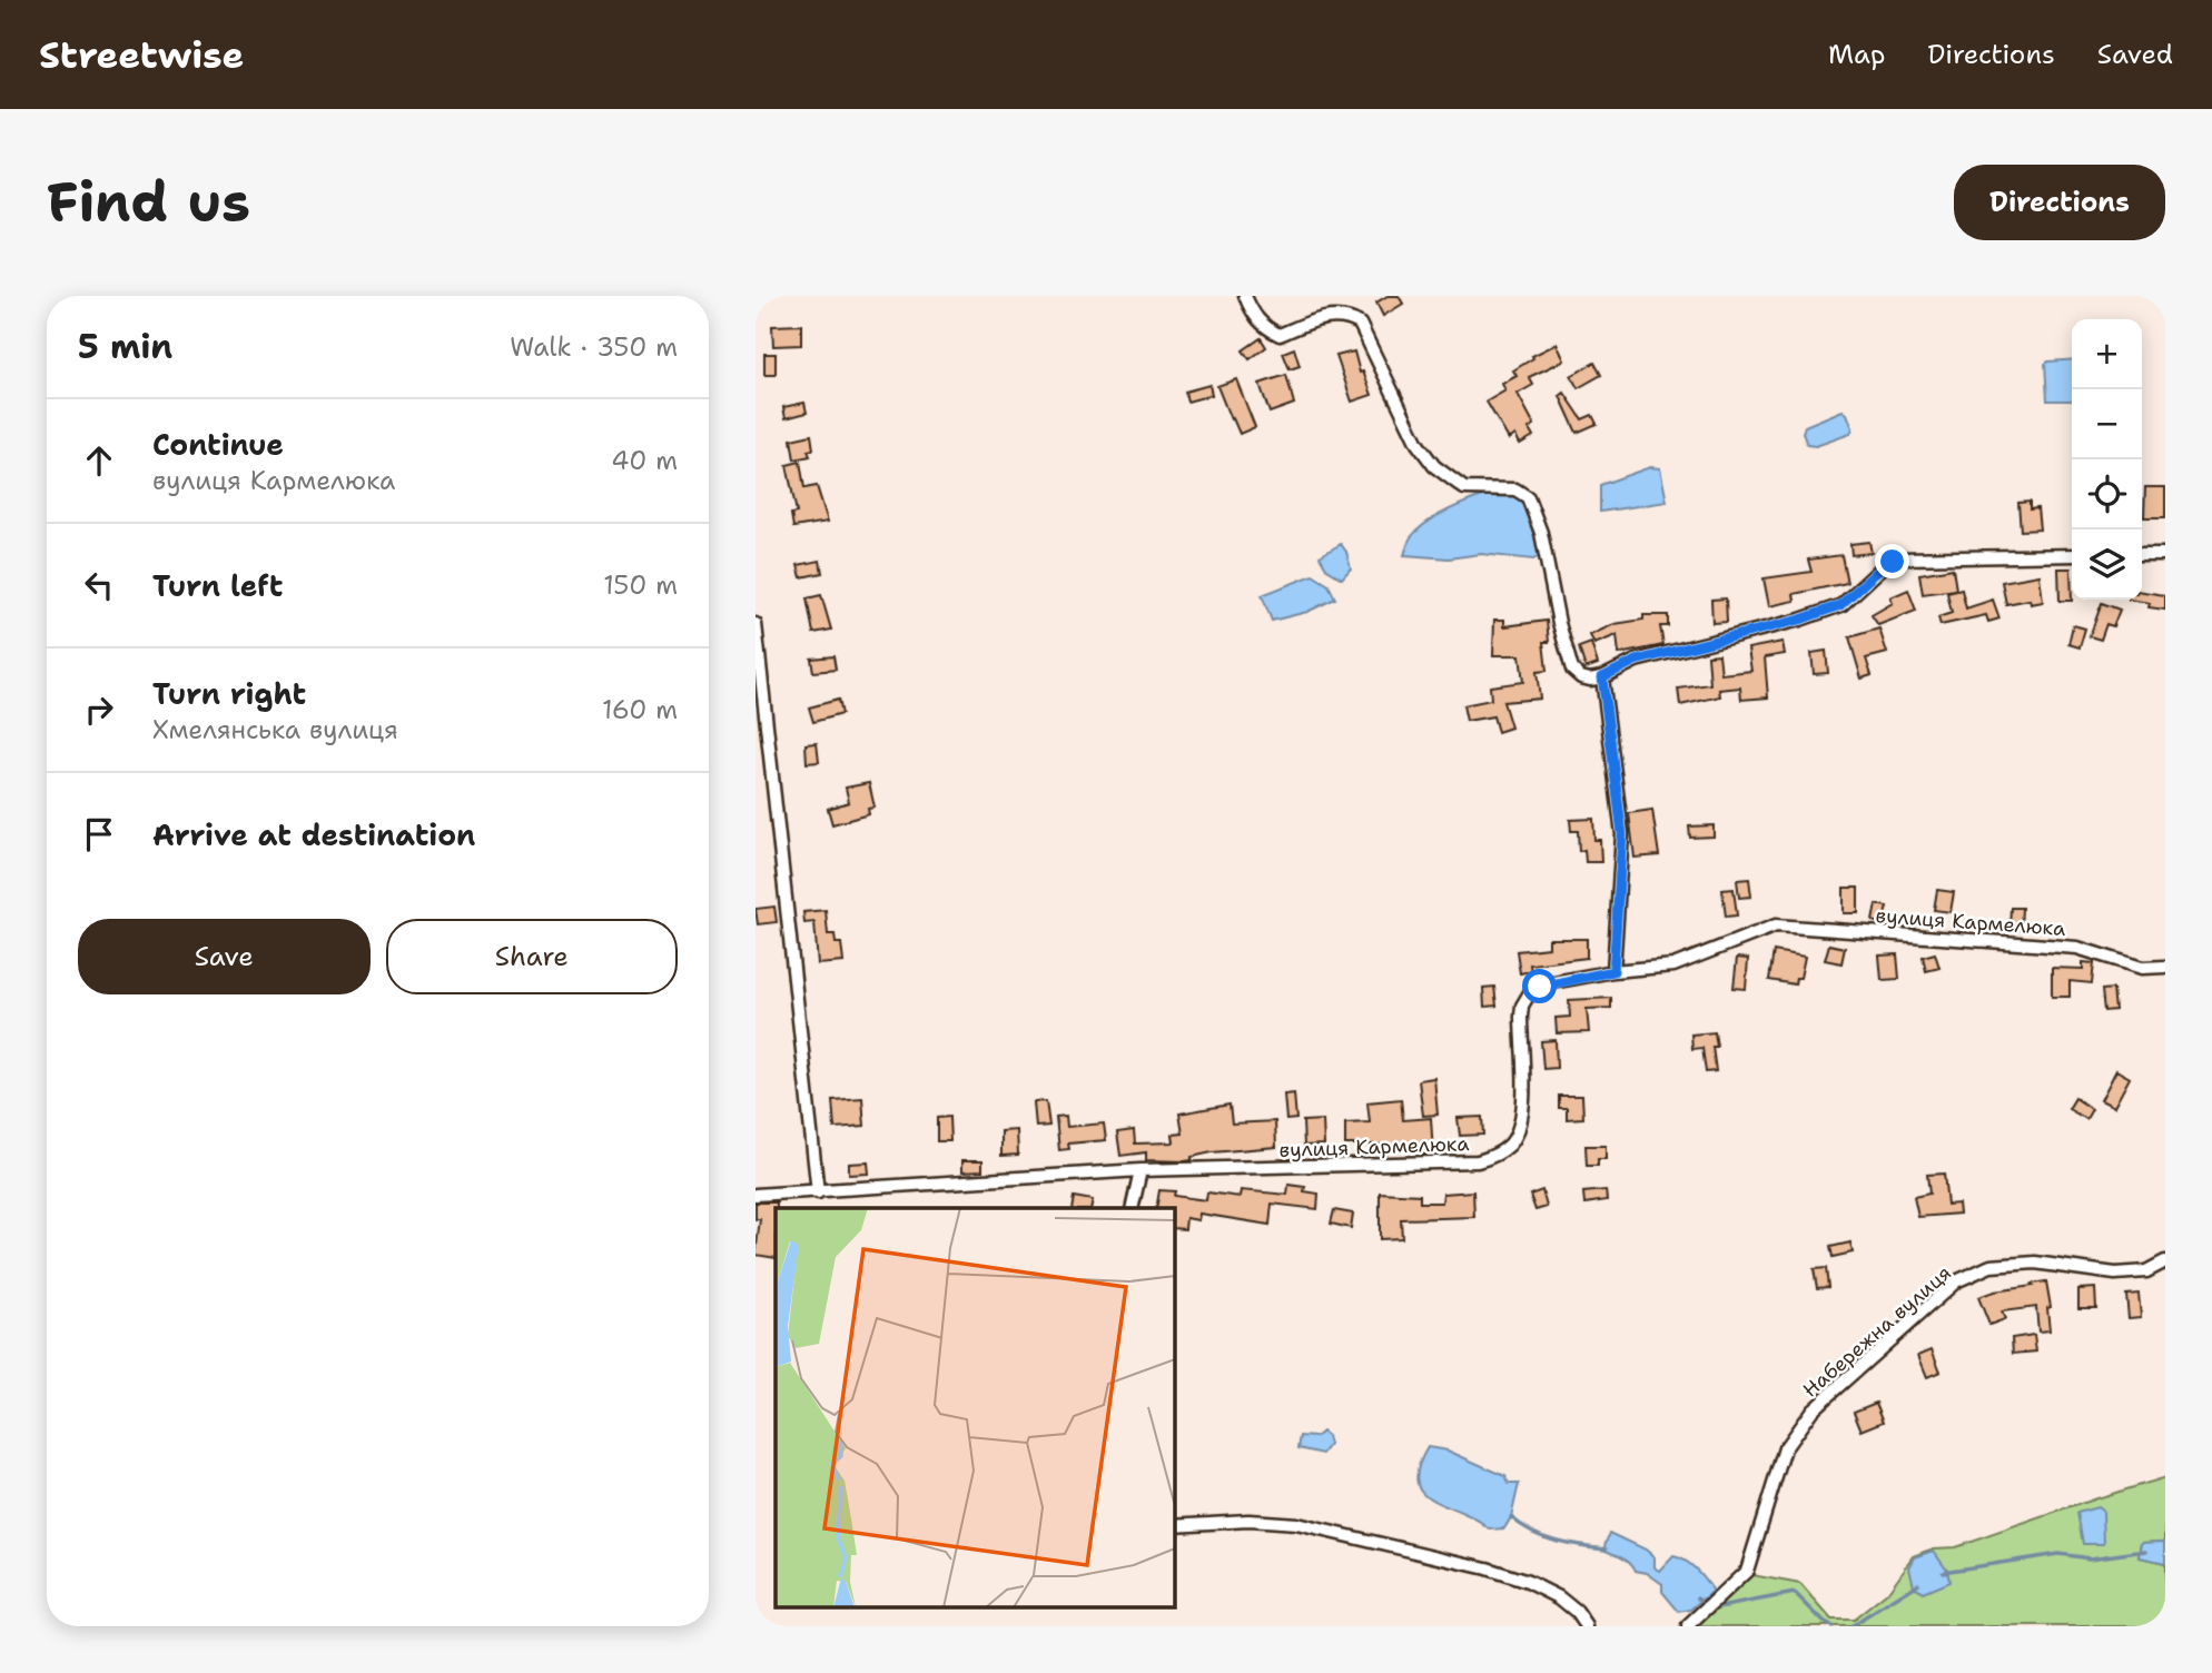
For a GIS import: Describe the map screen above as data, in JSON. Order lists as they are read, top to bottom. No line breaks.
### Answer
{"streets":{"street":["вулиця Кармелюка","Набережна вулиця"]},"page":{"header":"Streetwise","nav":["Map","Directions","Saved"],"buttons":["Directions",["Save","Share"]],"title":"Find us","heading":["5 min","Walk · 350 m"],"map_buttons":["+","−"],"list":[["Continue","вулиця Кармелюка","40 m"],["Turn left","150 m"],["Turn right","Хмелянська вулиця","160 m"],"Arrive at destination"]}}
